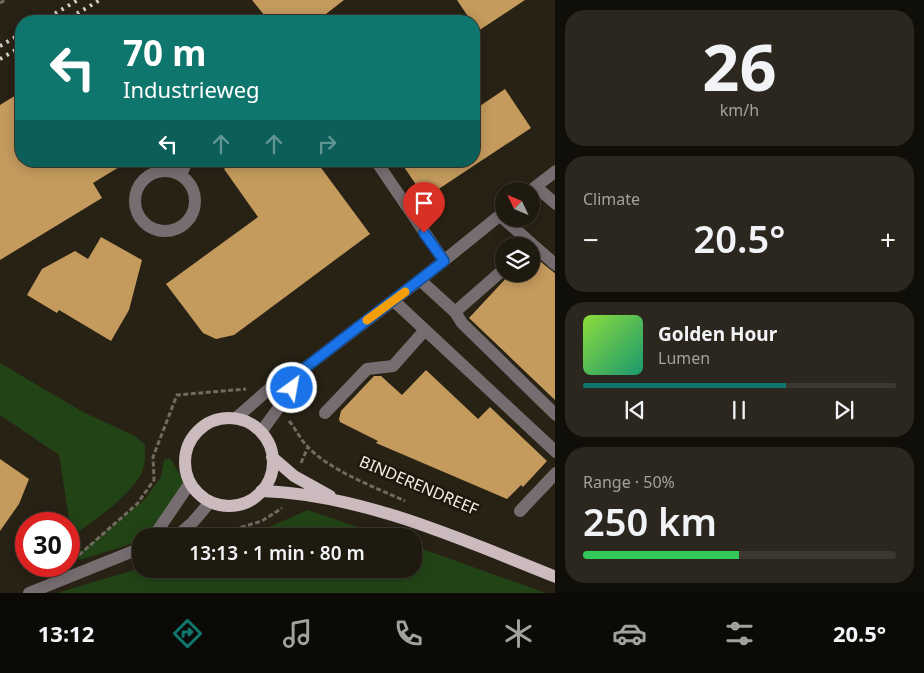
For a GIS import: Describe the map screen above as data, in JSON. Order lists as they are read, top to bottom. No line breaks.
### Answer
{"streets":{"path":["BINDERENDREEF"]},"north":"top left","page":{"tile":[["26","km/h"],"Climate",["Range · 50%","250 km"]],"turn":["70 m","Industrieweg"],"heat":["−","20.5°","+"],"song":["Golden Hour","Lumen"],"limit":"30","trip":"13:13 · 1 min · 80 m","tabs":["13:12","20.5°"]}}
